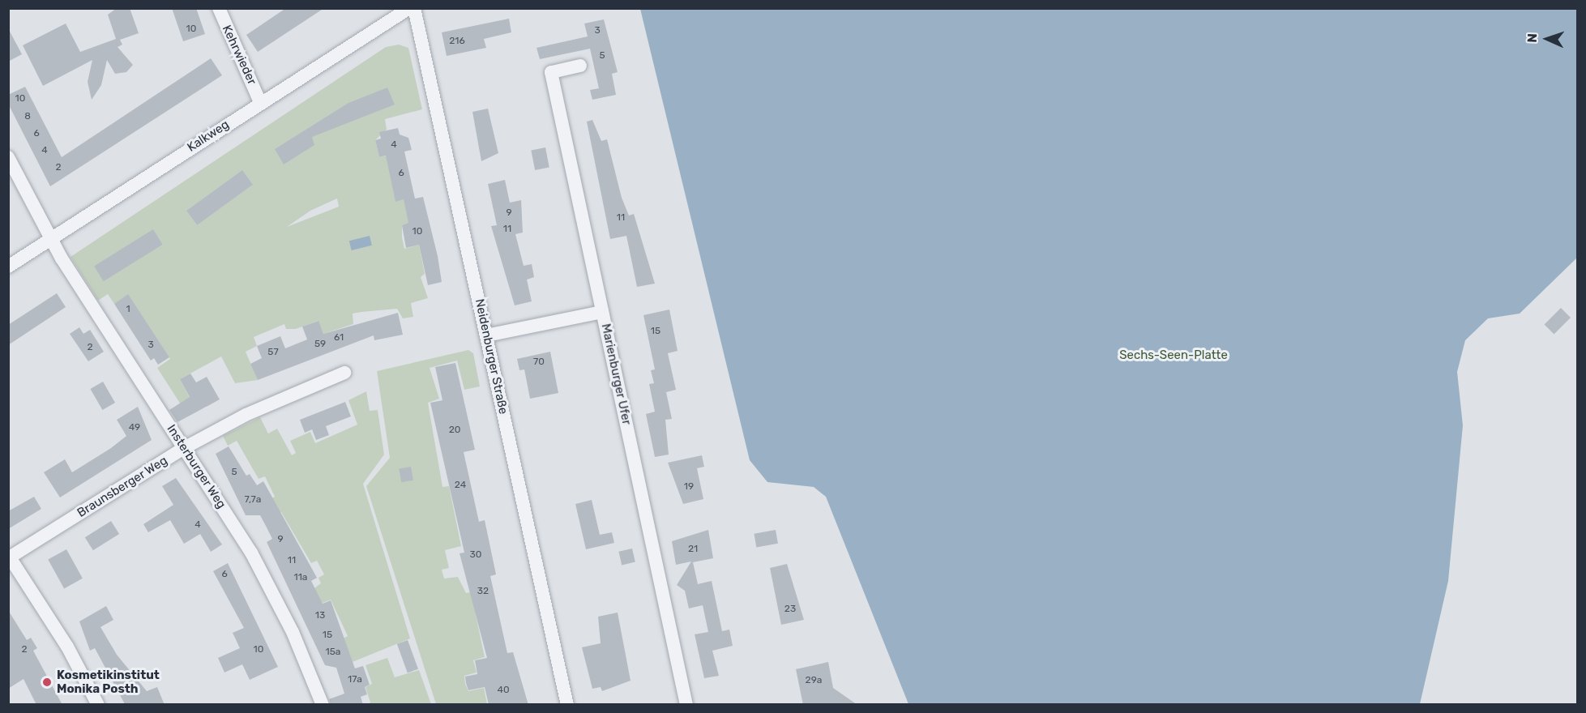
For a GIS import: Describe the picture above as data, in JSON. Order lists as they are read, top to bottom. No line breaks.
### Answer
{"streets":{"street":["Kehrwieder","Kalkweg","Neidenburger Straße","Marienburger Ufer","Insterburger Weg","Braunsberger Weg"]},"crossings":[["Kehrwieder","Kalkweg"],["Kalkweg","Insterburger Weg"],["Insterburger Weg","Braunsberger Weg"]],"parks":["Sechs-Seen-Platte"],"places":["Kosmetikinstitut Monika Posth"],"house_numbers":["10","3","216","5","10","8","6","4","4","2","6","9","11","11","10","1","15","61","59","3","2","57","70","49","20","5","24","19","7,7a","4","9","21","30","11","6","11a","32","23","13","15","2","10","15a","17a","29a","40"],"north":"left"}
